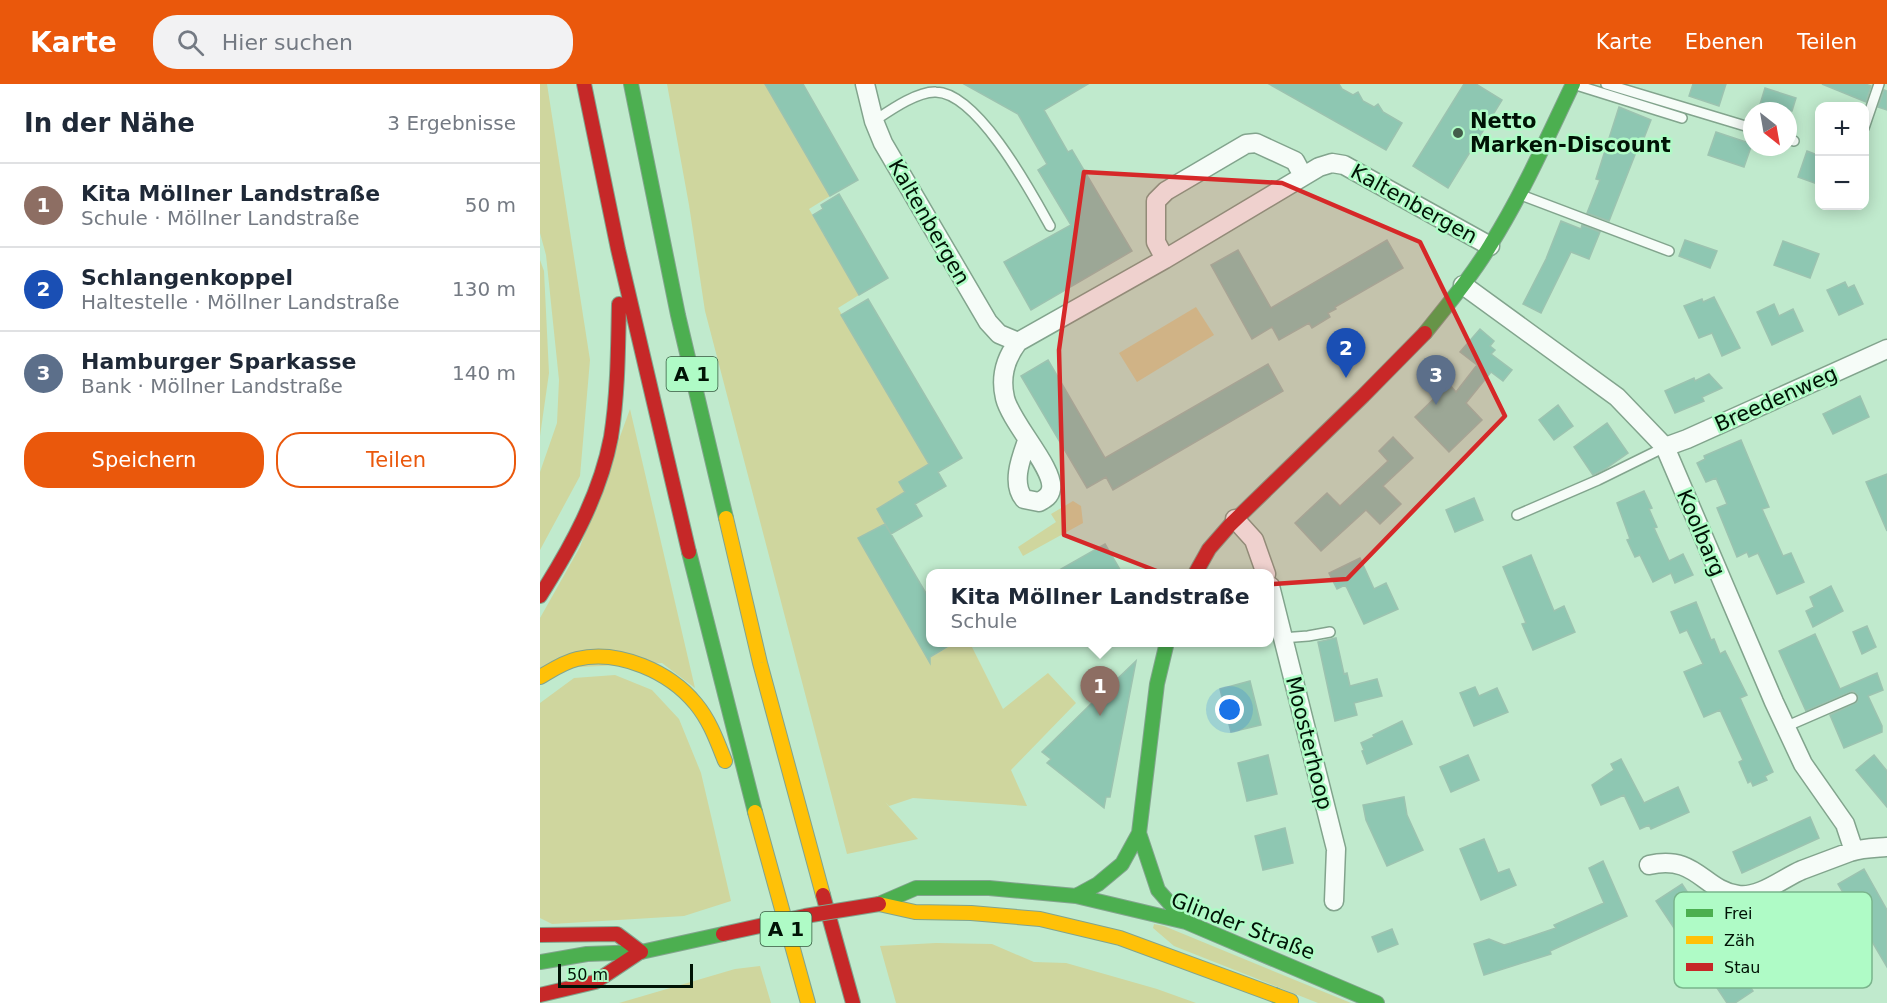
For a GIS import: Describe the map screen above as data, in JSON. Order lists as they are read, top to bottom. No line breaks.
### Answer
{"streets":{"main road":["A 1","Glinder Straße"],"street":["Kaltenbergen","Breedenweg","Koolbarg","Moosterhoop"]},"crossings":[["Breedenweg","Koolbarg"]],"places":["Netto Marken-Discount"],"legend":["Frei","Zäh","Stau"],"scale_bar":"50 m","north":"bottom right","page":{"header":"Karte","search":"Hier suchen","nav":["Karte","Ebenen","Teilen"],"heading":["In der Nähe","3 Ergebnisse"],"map_buttons":["+","−"],"list":[{"mark":"1","name":"Kita Möllner Landstraße","note":"Schule · Möllner Landstraße","value":"50 m"},{"mark":"2","name":"Schlangenkoppel","note":"Haltestelle · Möllner Landstraße","value":"130 m"},{"mark":"3","name":"Hamburger Sparkasse","note":"Bank · Möllner Landstraße","value":"140 m"}],"pins":["2","3","1"],"buttons":["Speichern","Teilen"],"popup":["Kita Möllner Landstraße","Schule"],"scale":"50 m"}}
